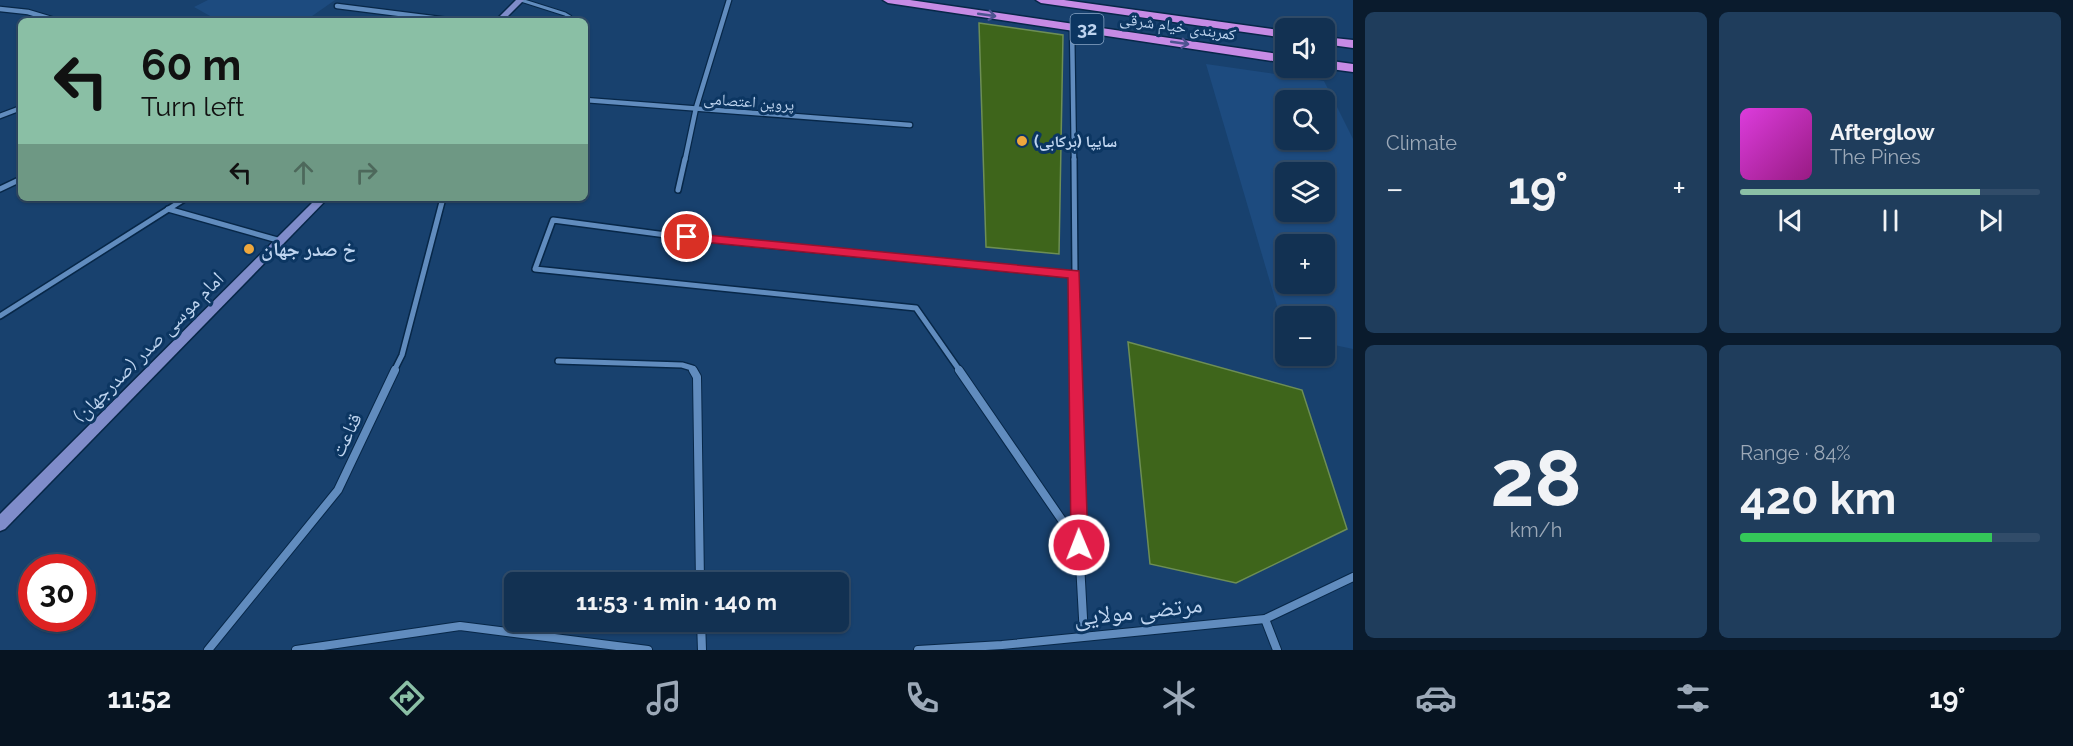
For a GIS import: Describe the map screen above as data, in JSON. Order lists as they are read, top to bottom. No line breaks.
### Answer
{"streets":{"highway":["کمربندی خیام شرقی","32"],"main road":["(صدرجهان) امام موسی صدر"],"street":["پروین اعتصامی","قناعت","مرتضی مولایی"]},"places":["سایپا (برکابی)","خ صدر جهان"],"page":{"tile":["Climate",["28","km/h"],["Range · 84%","420 km"]],"map_buttons":["+","−"],"turn":["60 m","Turn left"],"song":["Afterglow","The Pines"],"heat":["−","19°","+"],"limit":"30","trip":"11:53 · 1 min · 140 m","tabs":["11:52","19°"]}}
